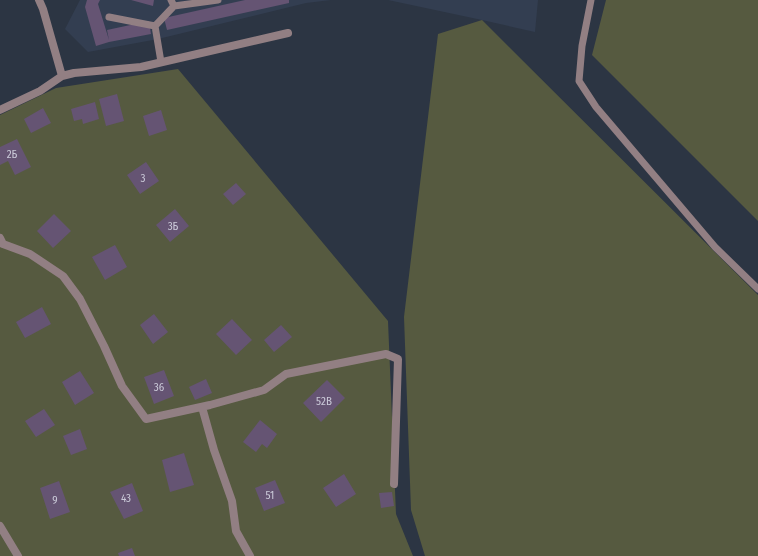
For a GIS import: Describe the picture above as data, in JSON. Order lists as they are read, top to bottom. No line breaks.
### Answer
{"house_numbers":["2Б","3","3Б","36","52В","51","43","9"]}
